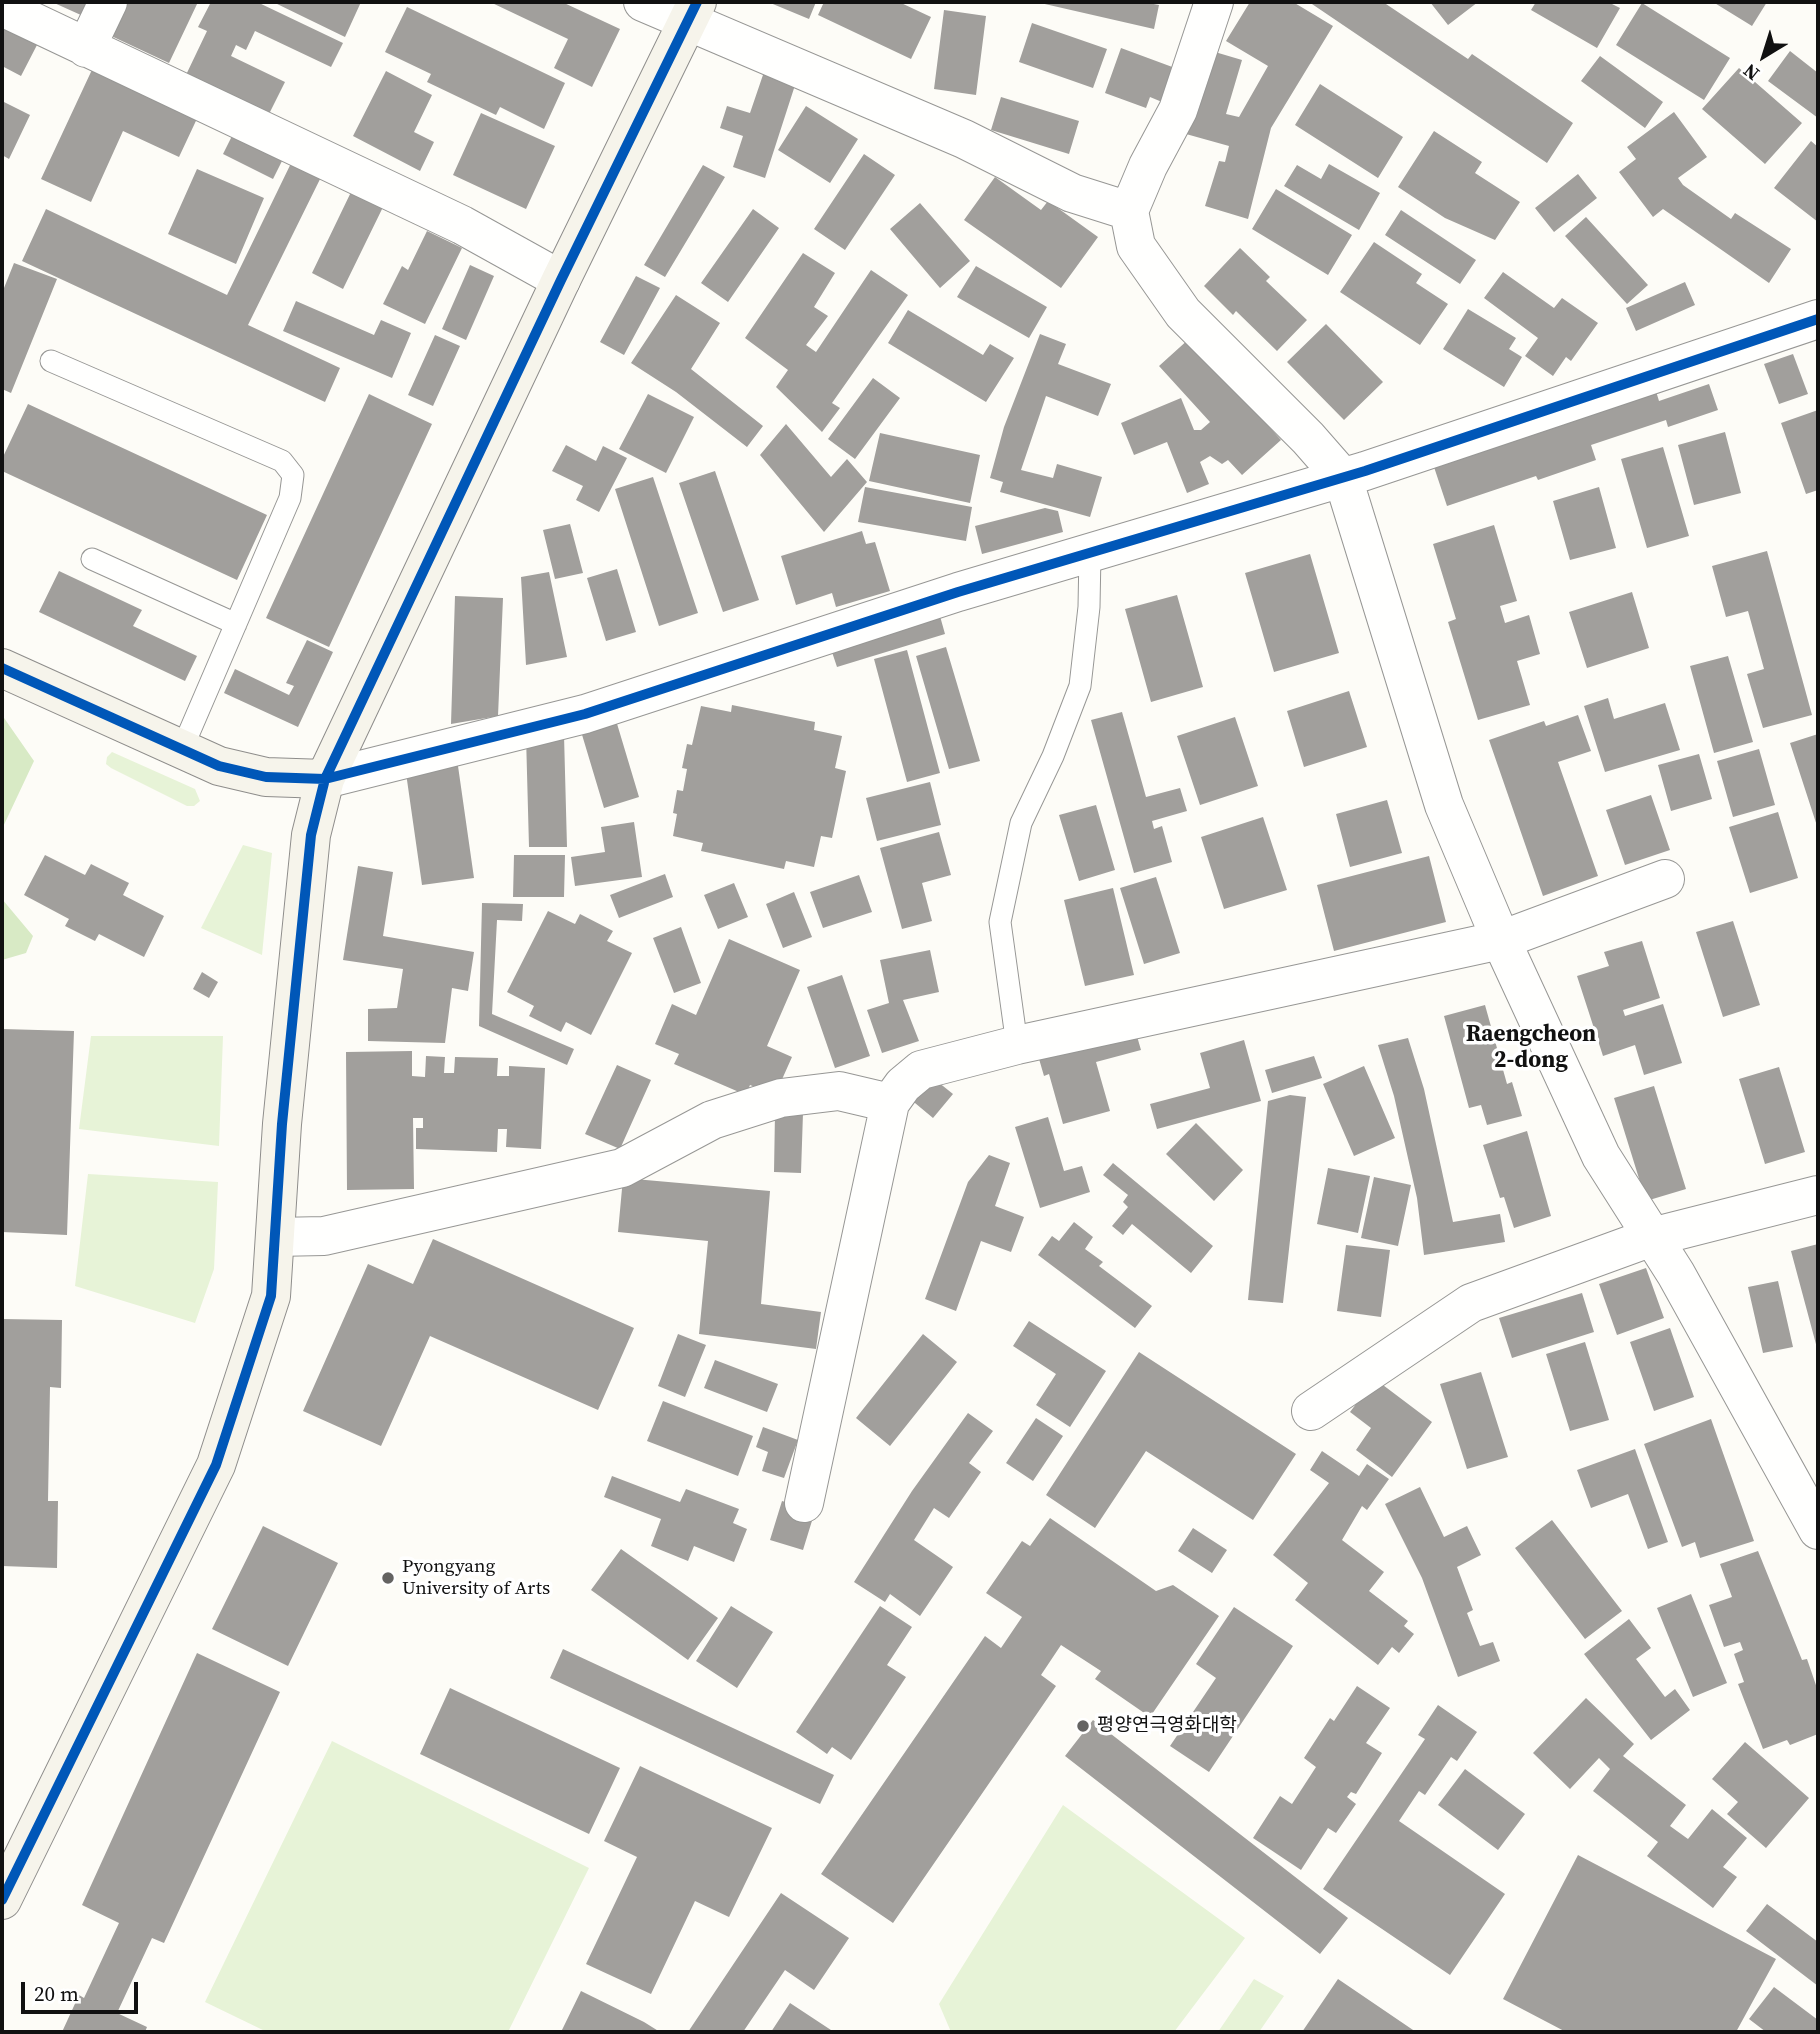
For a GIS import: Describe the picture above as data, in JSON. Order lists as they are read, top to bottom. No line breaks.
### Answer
{"districts":["Raengcheon 2-dong"],"places":["Pyongyang University of Arts","평양연극영화대학"],"scale_bar":"20 m","north":"bottom left"}
